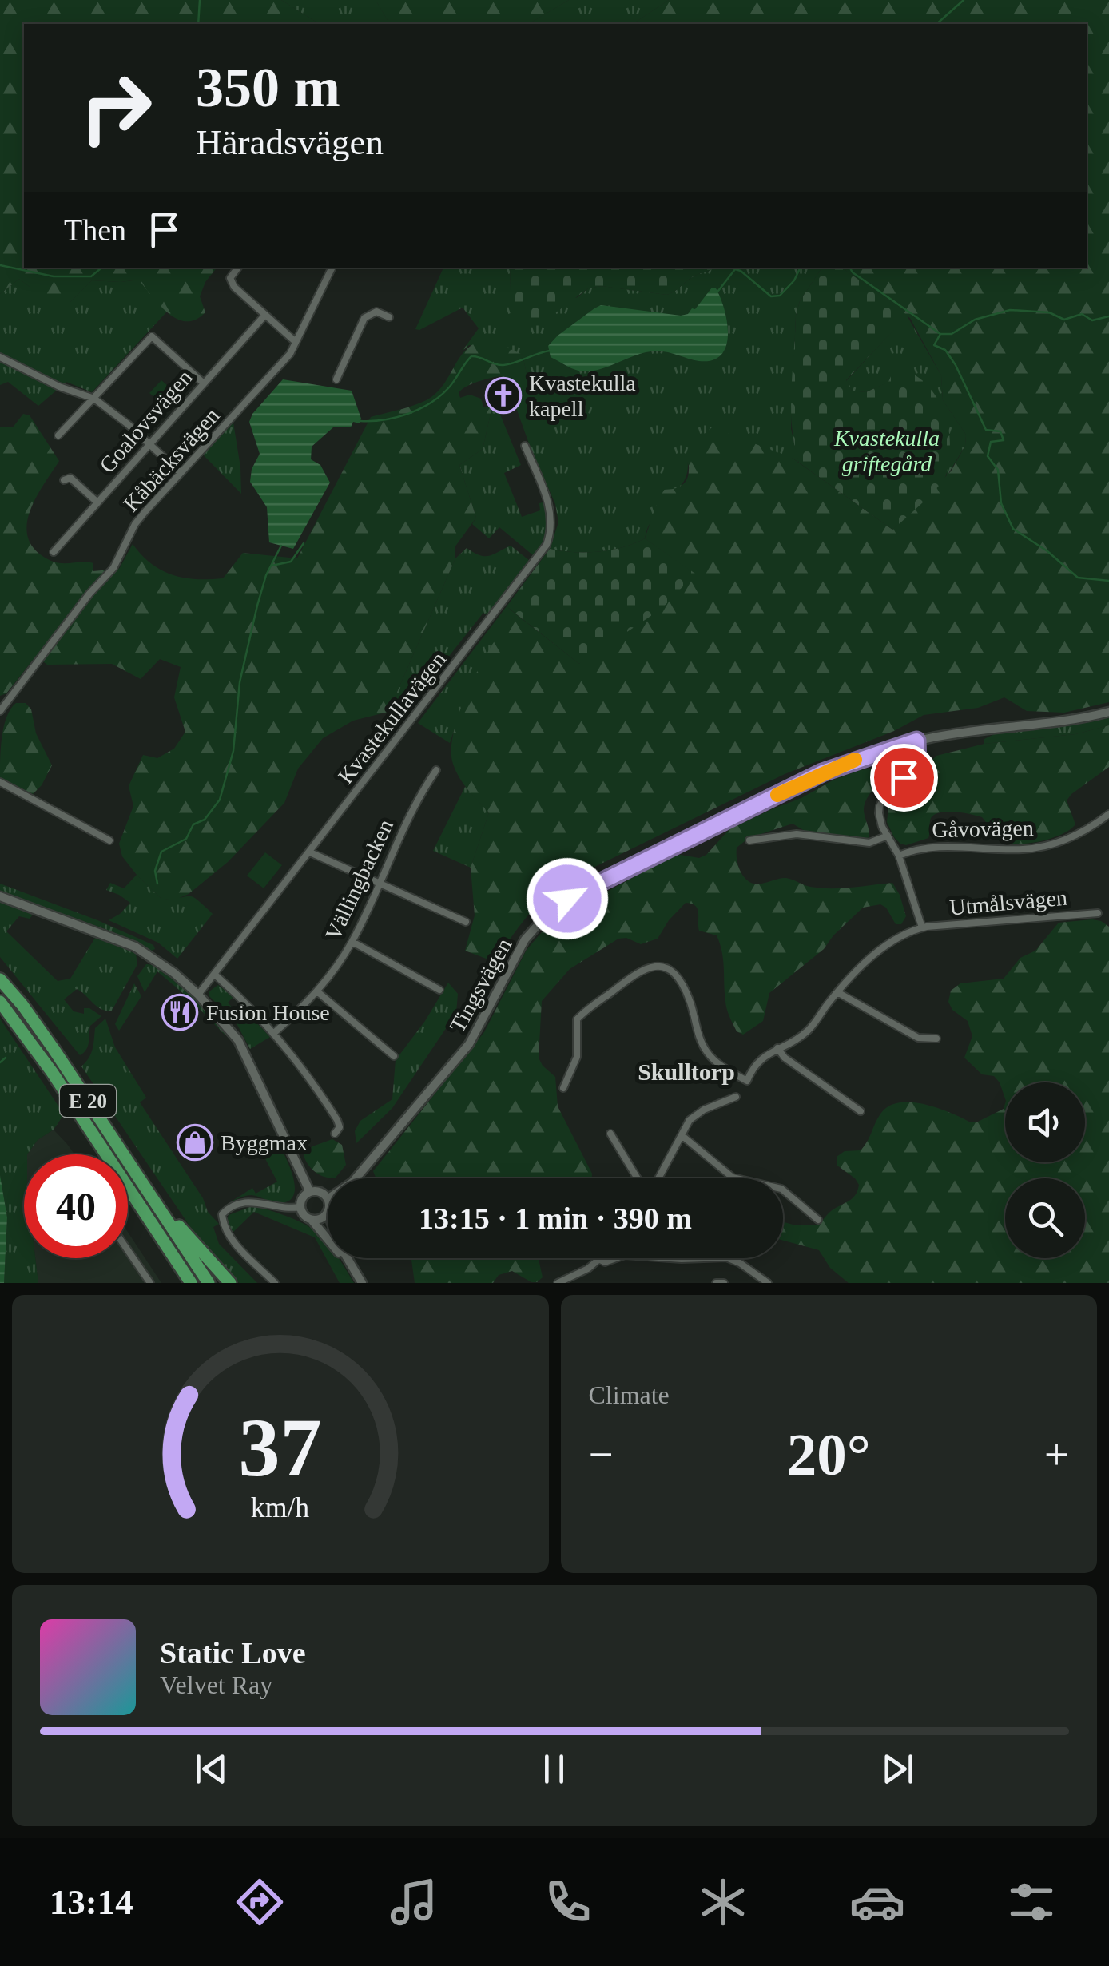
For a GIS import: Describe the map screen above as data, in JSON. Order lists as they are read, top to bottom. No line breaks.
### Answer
{"streets":{"highway":["E 20"],"street":["Goalovsvägen","Kåbäcksvägen","Kvastekullavägen","Gåvovägen","Vällingbacken","Utmålsvägen","Tingsvägen"]},"districts":["Skulltorp"],"parks":["Kvastekulla griftegård"],"places":{"church":["Kvastekulla kapell"],"restaurant":["Fusion House"],"shop":["Byggmax"]},"page":{"turn":["350 m","Häradsvägen"],"then":"Then","limit":"40","trip":"13:15 · 1 min · 390 m","tile":"Climate","heat":["−","20°","+"],"song":["Static Love","Velvet Ray"],"tabs":"13:14","gauge":["37","km/h"]}}
